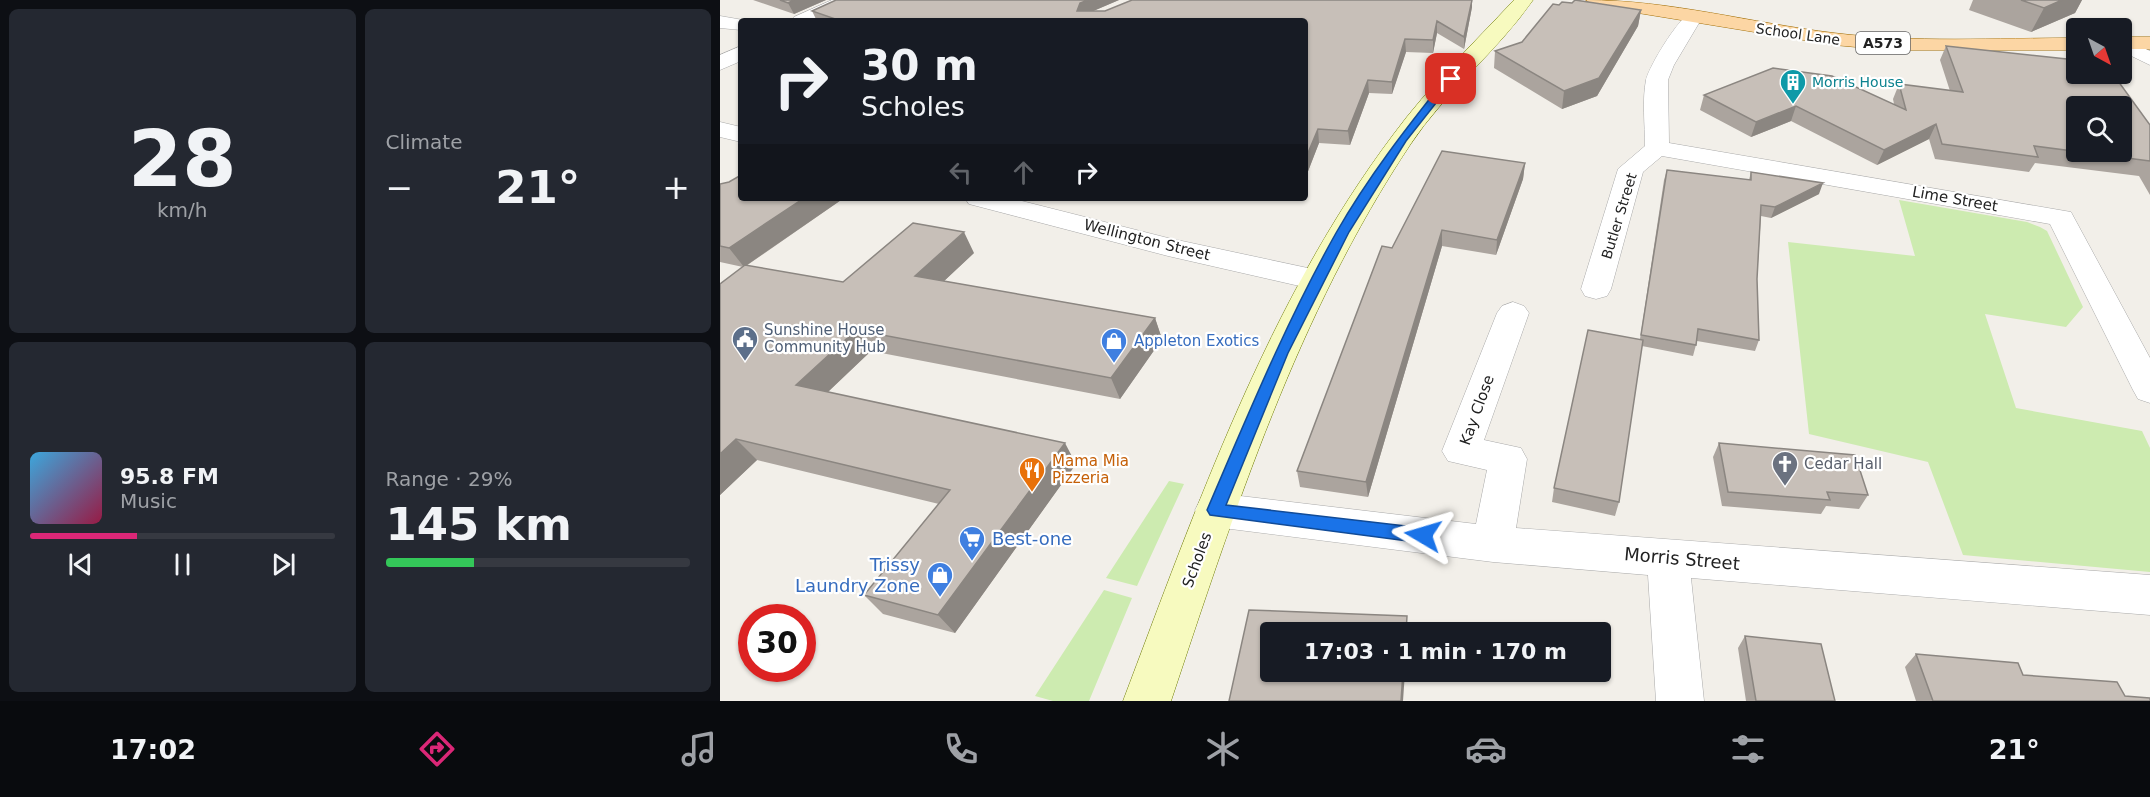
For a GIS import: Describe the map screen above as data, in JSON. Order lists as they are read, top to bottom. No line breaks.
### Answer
{"streets":{"main road":["School Lane","A573","Scholes"],"street":["Lime Street","Butler Street","Wellington Street","Kay Close","Morris Street"]},"crossings":[["Lime Street","Butler Street"],["Wellington Street","Scholes"],["Kay Close","Morris Street"],["Morris Street","Scholes"]],"places":{"building":["Morris House"],"public building":["Sunshine House Community Hub"],"shop":["Appleton Exotics","Trissy Laundry Zone"],"church":["Cedar Hall"],"restaurant":["Mama Mia Pizzeria"],"supermarket":["Best-one"]},"north":"bottom right","page":{"tile":[["28","km/h"],"Climate",["Range · 29%","145 km"]],"turn":["30 m","Scholes"],"heat":["−","21°","+"],"song":["95.8 FM","Music"],"limit":"30","trip":"17:03 · 1 min · 170 m","tabs":["17:02","21°"]}}
